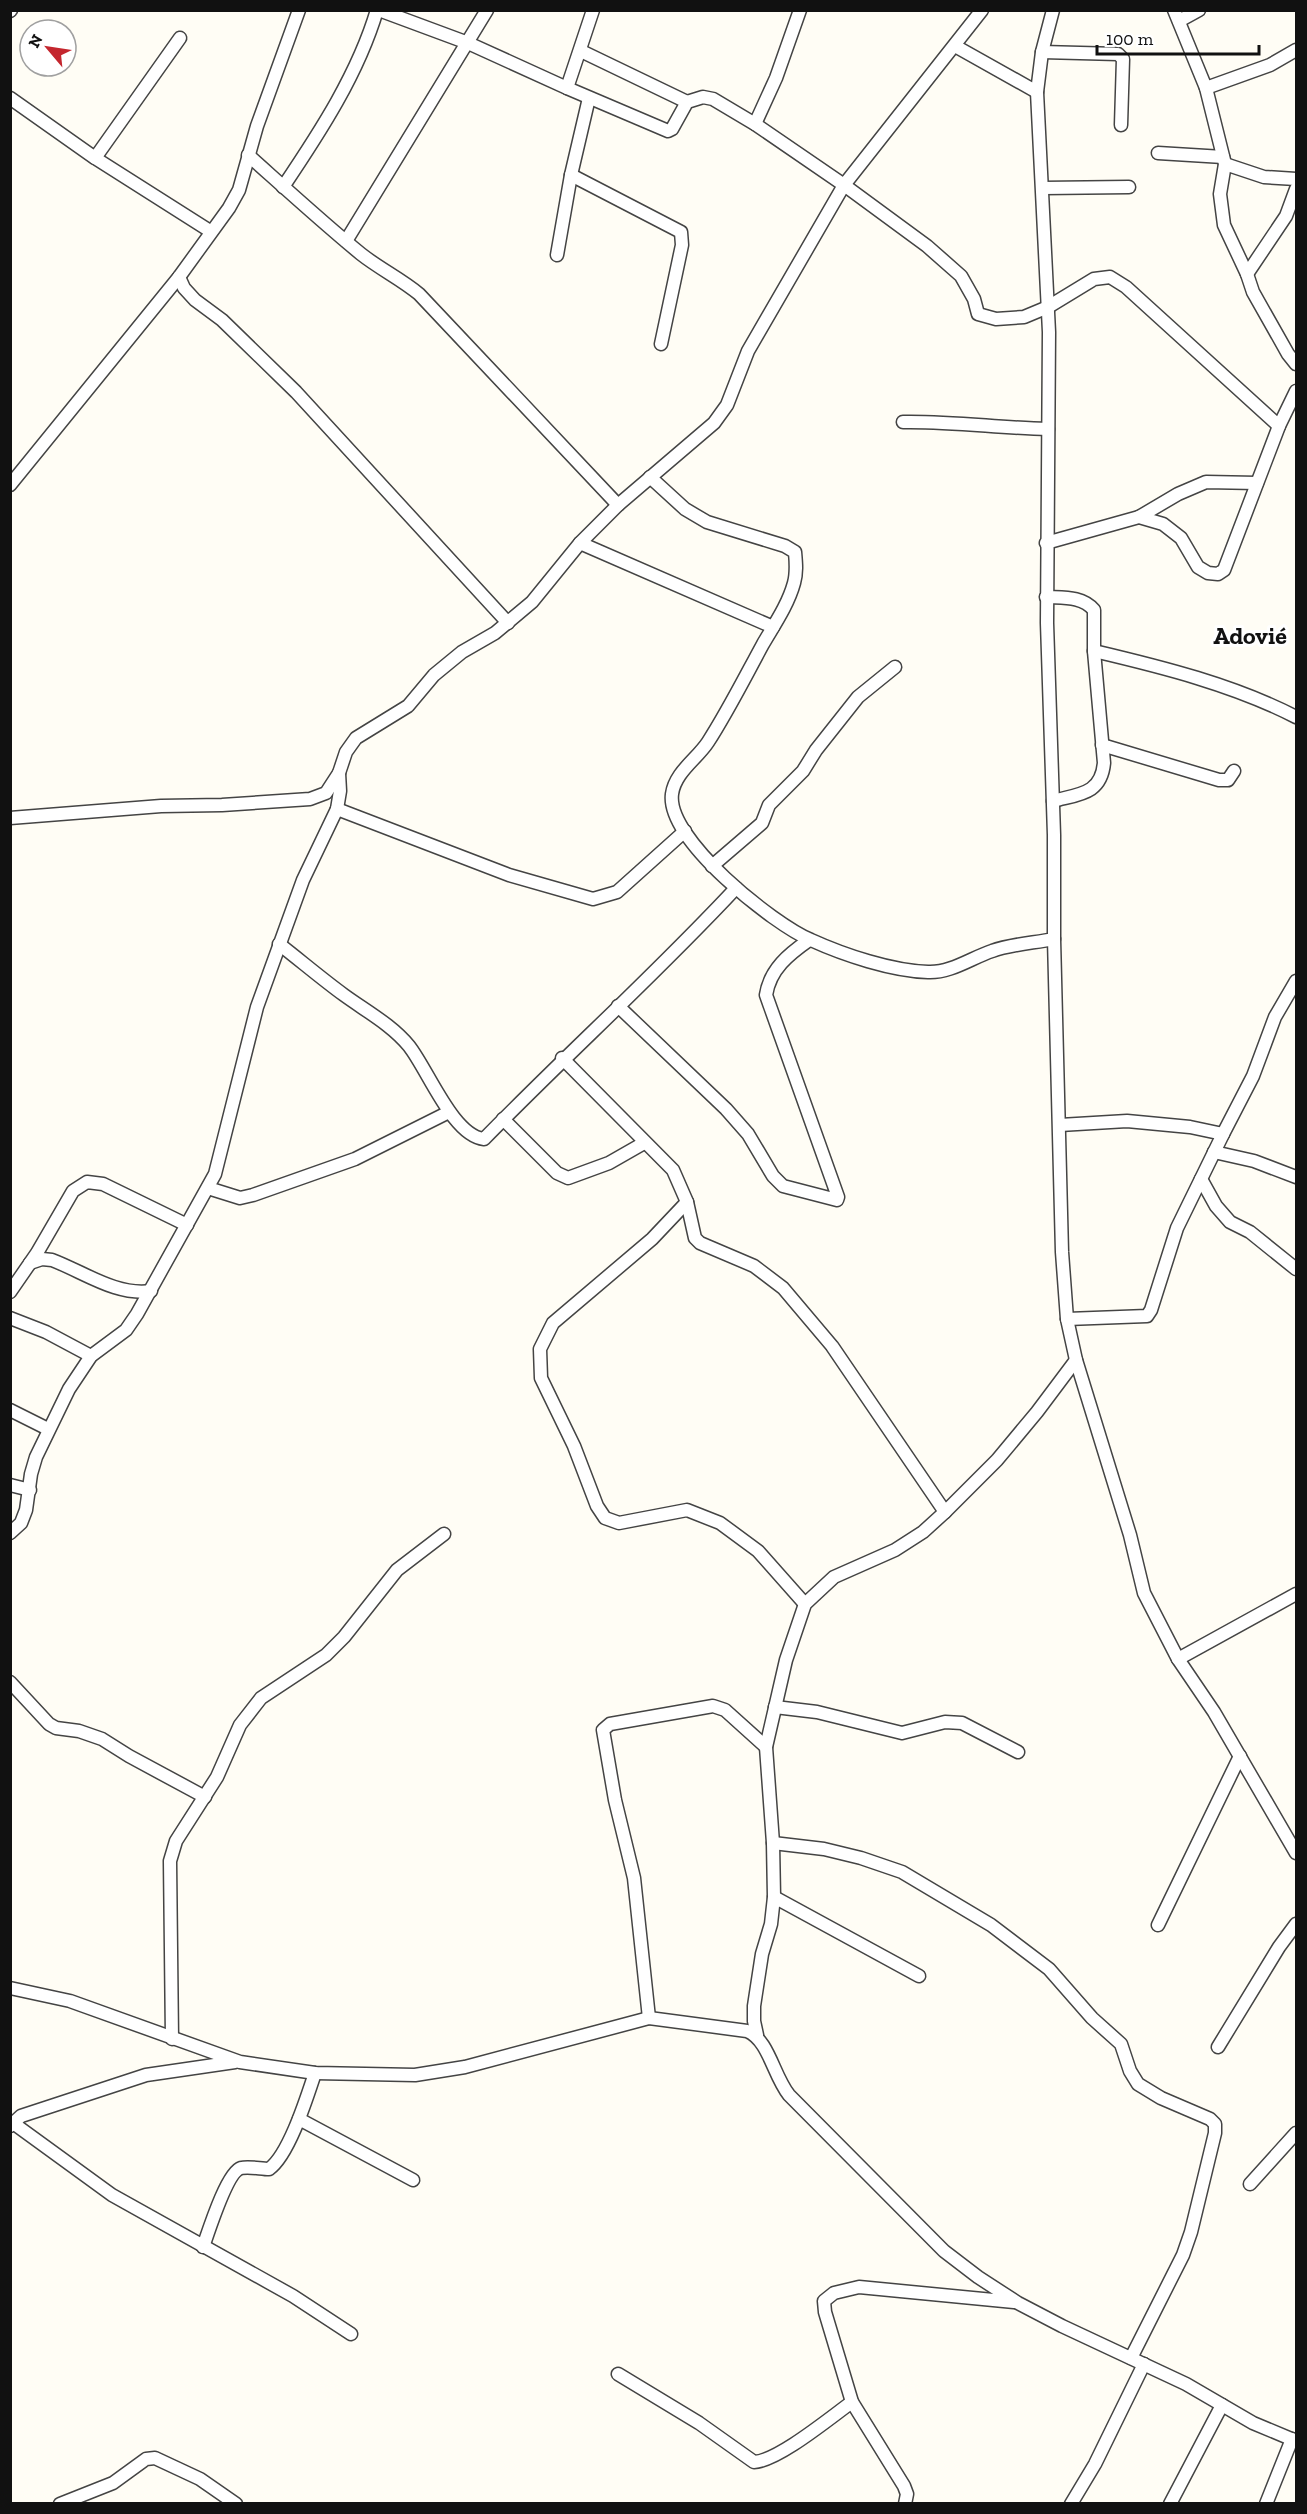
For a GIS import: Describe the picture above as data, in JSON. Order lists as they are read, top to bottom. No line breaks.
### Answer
{"districts":["Adovié"],"scale_bar":"100 m","north":"top left"}
